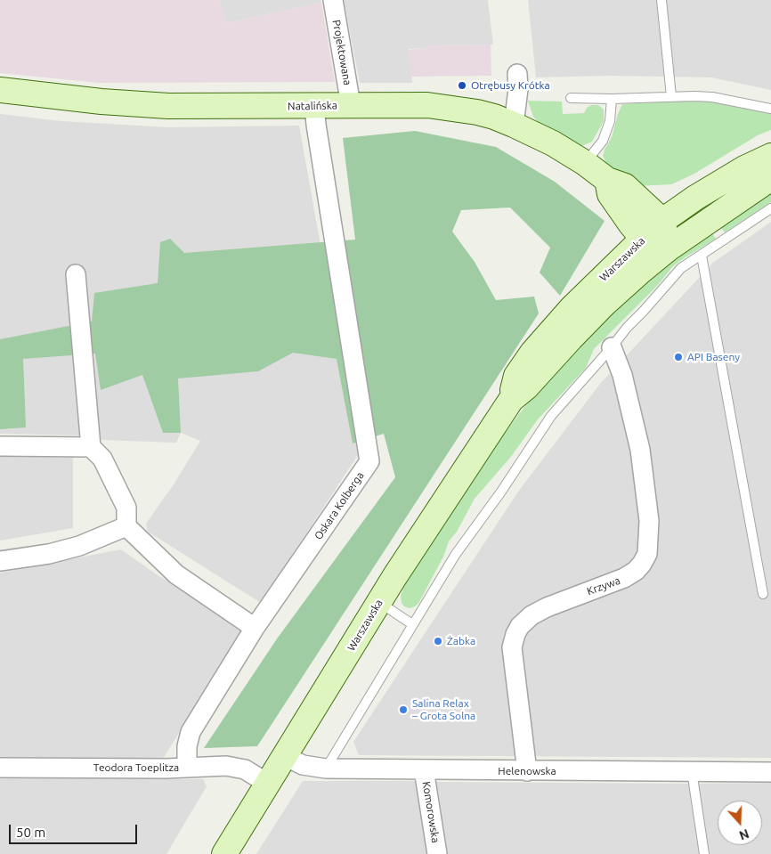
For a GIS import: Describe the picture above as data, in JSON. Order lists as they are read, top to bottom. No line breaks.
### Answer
{"streets":{"main road":["Natalińska","Warszawska"],"street":["Projektowana","Oskara Kolberga","Krzywa","Teodora Toeplitza","Helenowska","Komorowska"]},"crossings":[["Projektowana","Natalińska"],["Natalińska","Warszawska"],["Natalińska","Oskara Kolberga"],["Warszawska","Teodora Toeplitza"],["Warszawska","Helenowska"],["Oskara Kolberga","Teodora Toeplitza"],["Krzywa","Helenowska"],["Helenowska","Komorowska"]],"places":["Otrębusy Krótka","API Baseny","Żabka","Salina Relax – Grota Solna"],"scale_bar":"50 m","north":"bottom"}
